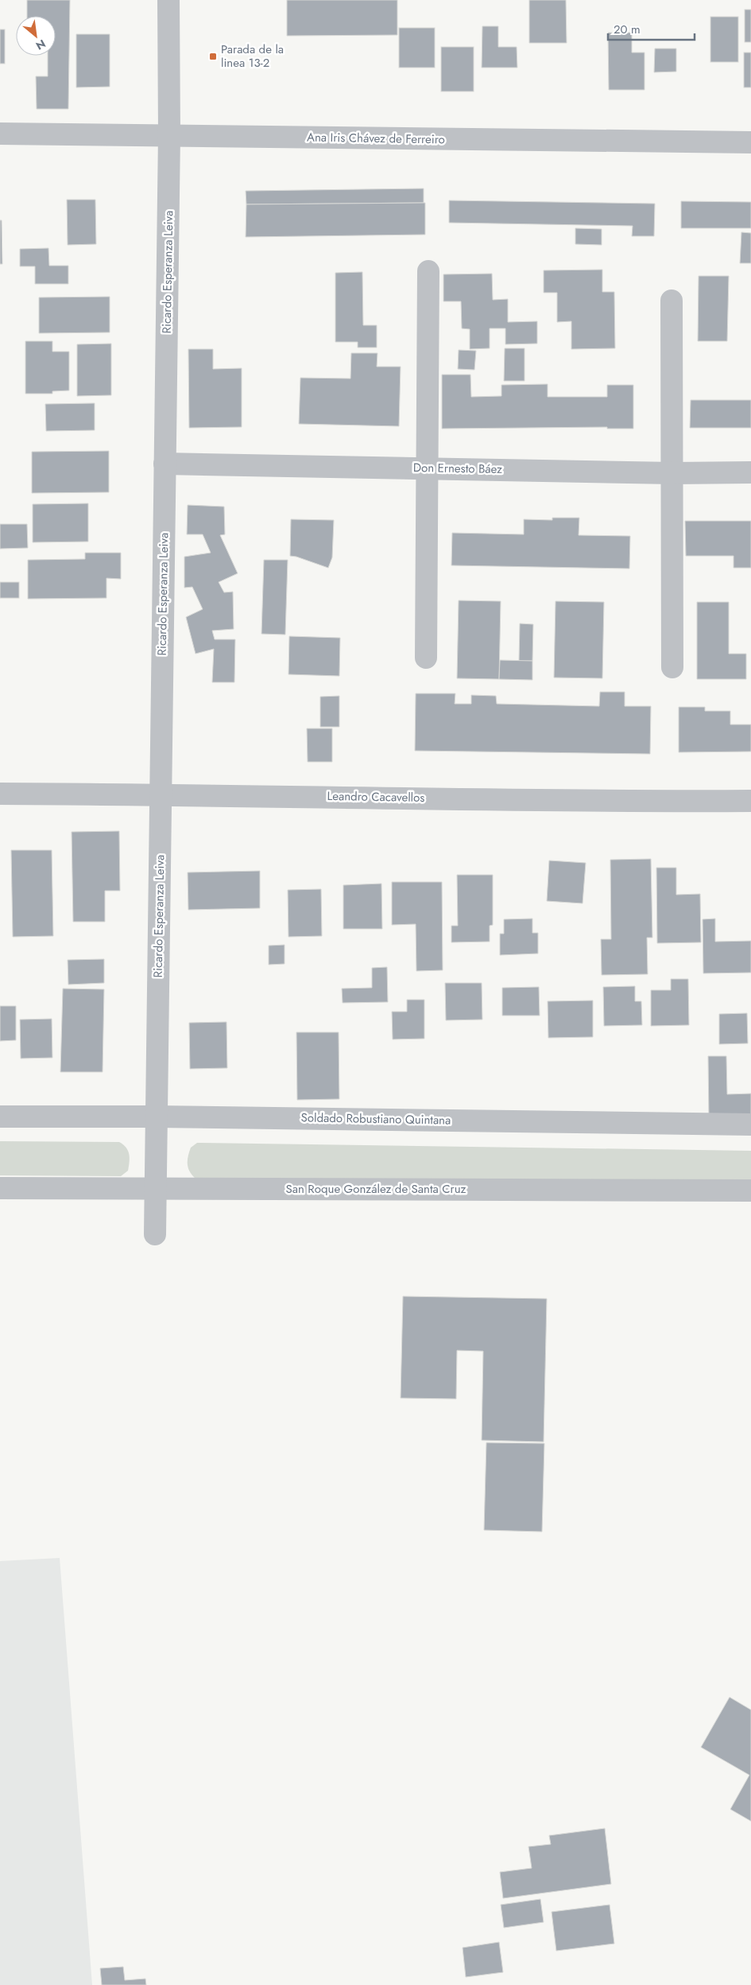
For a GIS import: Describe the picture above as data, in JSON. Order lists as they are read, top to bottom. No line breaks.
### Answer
{"streets":{"street":["Ana Iris Chávez de Ferreiro","Ricardo Esperanza Leiva","Don Ernesto Báez","Leandro Cacavellos","Soldado Robustiano Quintana","San Roque González de Santa Cruz"]},"crossings":[["Ana Iris Chávez de Ferreiro","Ricardo Esperanza Leiva"],["Ricardo Esperanza Leiva","Don Ernesto Báez"],["Ricardo Esperanza Leiva","Leandro Cacavellos"],["Ricardo Esperanza Leiva","Soldado Robustiano Quintana"],["Ricardo Esperanza Leiva","San Roque González de Santa Cruz"]],"places":{"transit":["Parada de la linea 13-2"]},"scale_bar":"20 m","north":"bottom right"}
